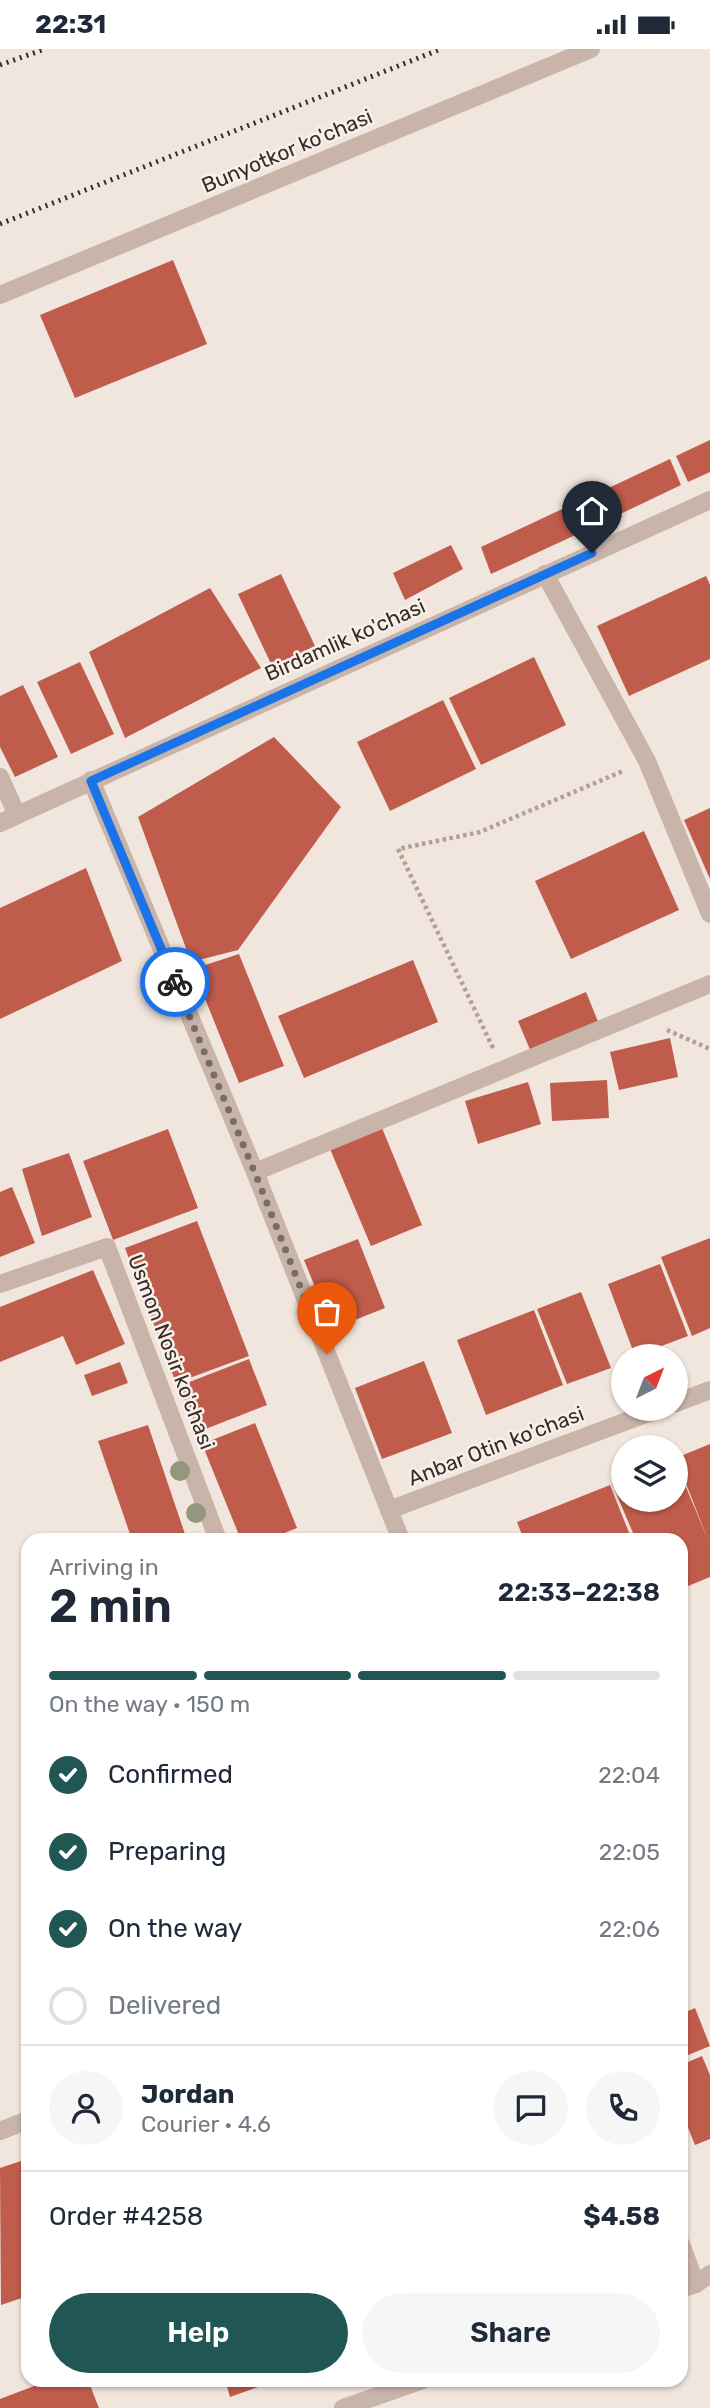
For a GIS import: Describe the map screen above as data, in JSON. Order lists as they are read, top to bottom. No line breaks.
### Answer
{"streets":{"street":["Bunyotkor ko'chasi","Birdamlik ko'chasi","Usmon Nosir ko'chasi","Anbar Otin ko'chasi"]},"north":"top right","page":{"status":"22:31","heading":["2 min","Arriving in","22:33–22:38"],"panel":["Jordan","Courier · 4.6","Order #4258","$4.58"],"bar":"On the way · 150 m","list":[["Confirmed","22:04"],["Preparing","22:05"],["On the way","22:06"],"Delivered"],"buttons":["Help","Share"]}}
